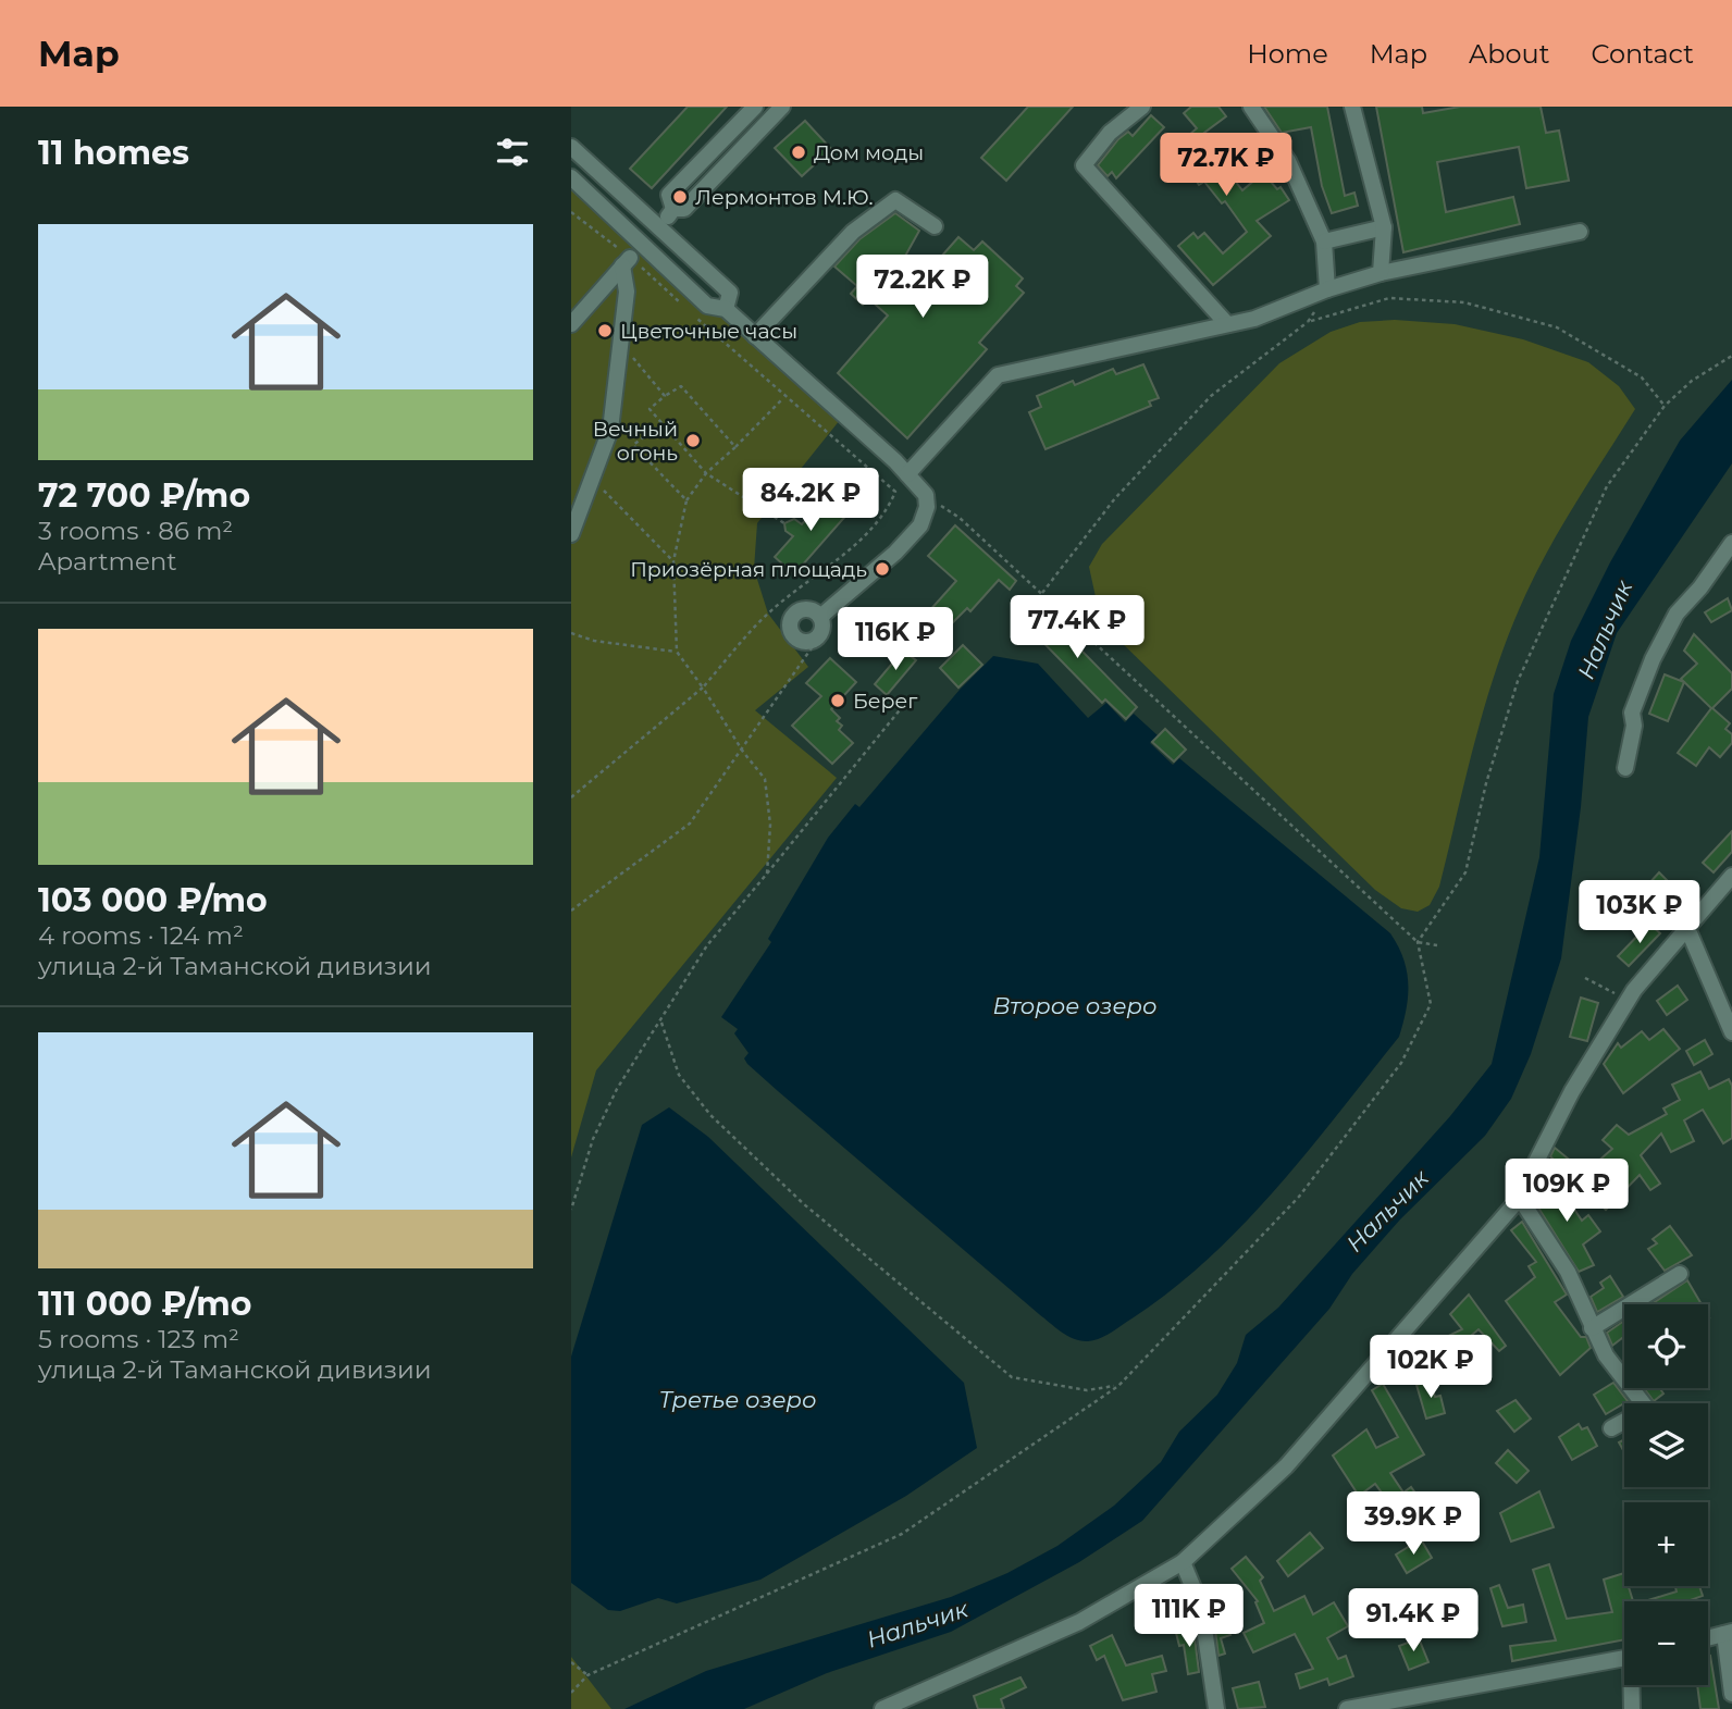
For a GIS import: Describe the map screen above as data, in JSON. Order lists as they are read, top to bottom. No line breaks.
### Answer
{"water":["Нальчик","Второе озеро","Третье озеро"],"places":["Дом моды","Лермонтов М.Ю.","Цветочные часы","Вечный огонь","Приозёрная площадь","Берег"],"page":{"header":"Map","nav":["Home","Map","About","Contact"],"heading":"11 homes","price":["72.7K ₽","72.2K ₽","84.2K ₽","77.4K ₽","116K ₽","103K ₽","109K ₽","102K ₽","39.9K ₽","111K ₽","91.4K ₽"],"list":[{"name":"72 700 ₽/mo","note":"3 rooms · 86 m² · Apartment"},{"name":"103 000 ₽/mo","note":"4 rooms · 124 m² · улица 2-й Таманской дивизии"},{"name":"111 000 ₽/mo","note":"5 rooms · 123 m² · улица 2-й Таманской дивизии"}],"map_buttons":["+","−"]}}
